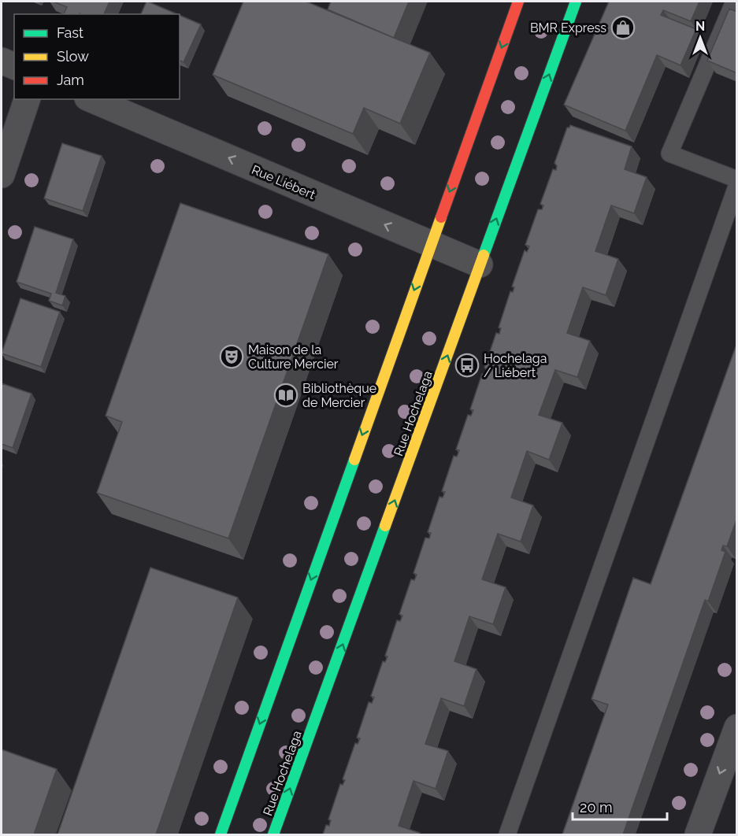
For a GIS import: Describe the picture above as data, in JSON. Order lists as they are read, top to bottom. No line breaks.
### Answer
{"streets":{"main road":["Rue Hochelaga"],"street":["Rue Liébert"]},"crossings":[["Rue Liébert","Rue Hochelaga"]],"one_way":["Rue Liébert"],"places":{"shop":["BMR Express"],"theatre":["Maison de la Culture Mercier"],"bus stop":["Hochelaga / Liébert"],"library":["Bibliothèque de Mercier"]},"legend":["Fast","Slow","Jam"],"scale_bar":"20 m","north":"top"}
